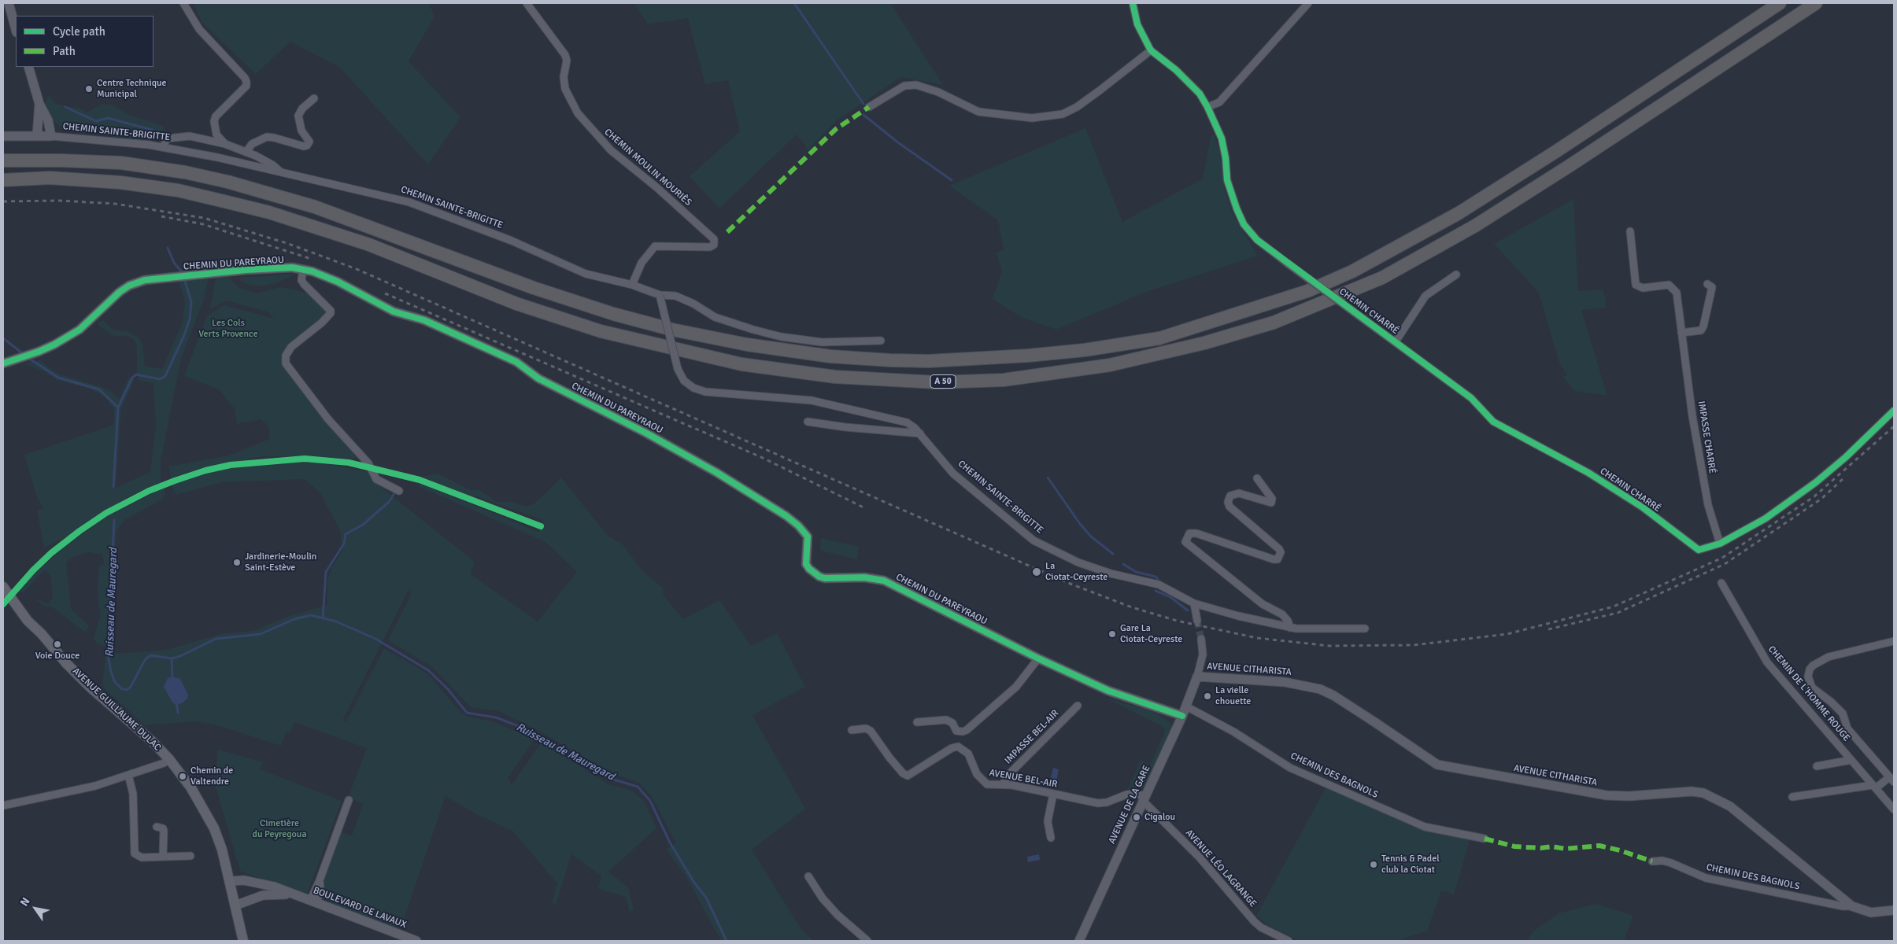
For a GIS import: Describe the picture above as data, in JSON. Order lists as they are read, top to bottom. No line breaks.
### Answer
{"streets":{"highway":["A 50"],"main road":["AVENUE GUILLAUME DULAC"],"street":["CHEMIN SAINTE-BRIGITTE","CHEMIN MOULIN MOURIÈS","CHEMIN DU PAREYRAOU","CHEMIN CHARRÉ","IMPASSE CHARRÉ","AVENUE CITHARISTA","CHEMIN DE L'HOMME ROUGE","IMPASSE BEL-AIR","CHEMIN DES BAGNOLS","AVENUE BEL-AIR","AVENUE DE LA GARE","AVENUE LÉO LAGRANGE","BOULEVARD DE LAVAUX"]},"crossings":[["CHEMIN SAINTE-BRIGITTE","CHEMIN MOULIN MOURIÈS"],["CHEMIN DU PAREYRAOU","AVENUE DE LA GARE"],["CHEMIN CHARRÉ","IMPASSE CHARRÉ"],["AVENUE CITHARISTA","CHEMIN DES BAGNOLS"],["AVENUE CITHARISTA","AVENUE DE LA GARE"],["AVENUE GUILLAUME DULAC","BOULEVARD DE LAVAUX"],["IMPASSE BEL-AIR","AVENUE BEL-AIR"],["CHEMIN DES BAGNOLS","AVENUE DE LA GARE"],["AVENUE BEL-AIR","AVENUE DE LA GARE"],["AVENUE BEL-AIR","AVENUE LÉO LAGRANGE"],["AVENUE DE LA GARE","AVENUE LÉO LAGRANGE"]],"water":["Ruisseau de Mauregard"],"parks":["Les Cols Verts Provence","Cimetière du Peyregoua"],"places":["Centre Technique Municipal","Jardinerie-Moulin Saint-Estève","La Ciotat-Ceyreste","Gare La Ciotat-Ceyreste","Voie Douce","La vielle chouette","Chemin de Valtendre","Cigalou","Tennis & Padel club la Ciotat"],"legend":["Cycle path","Path"],"north":"top left"}
